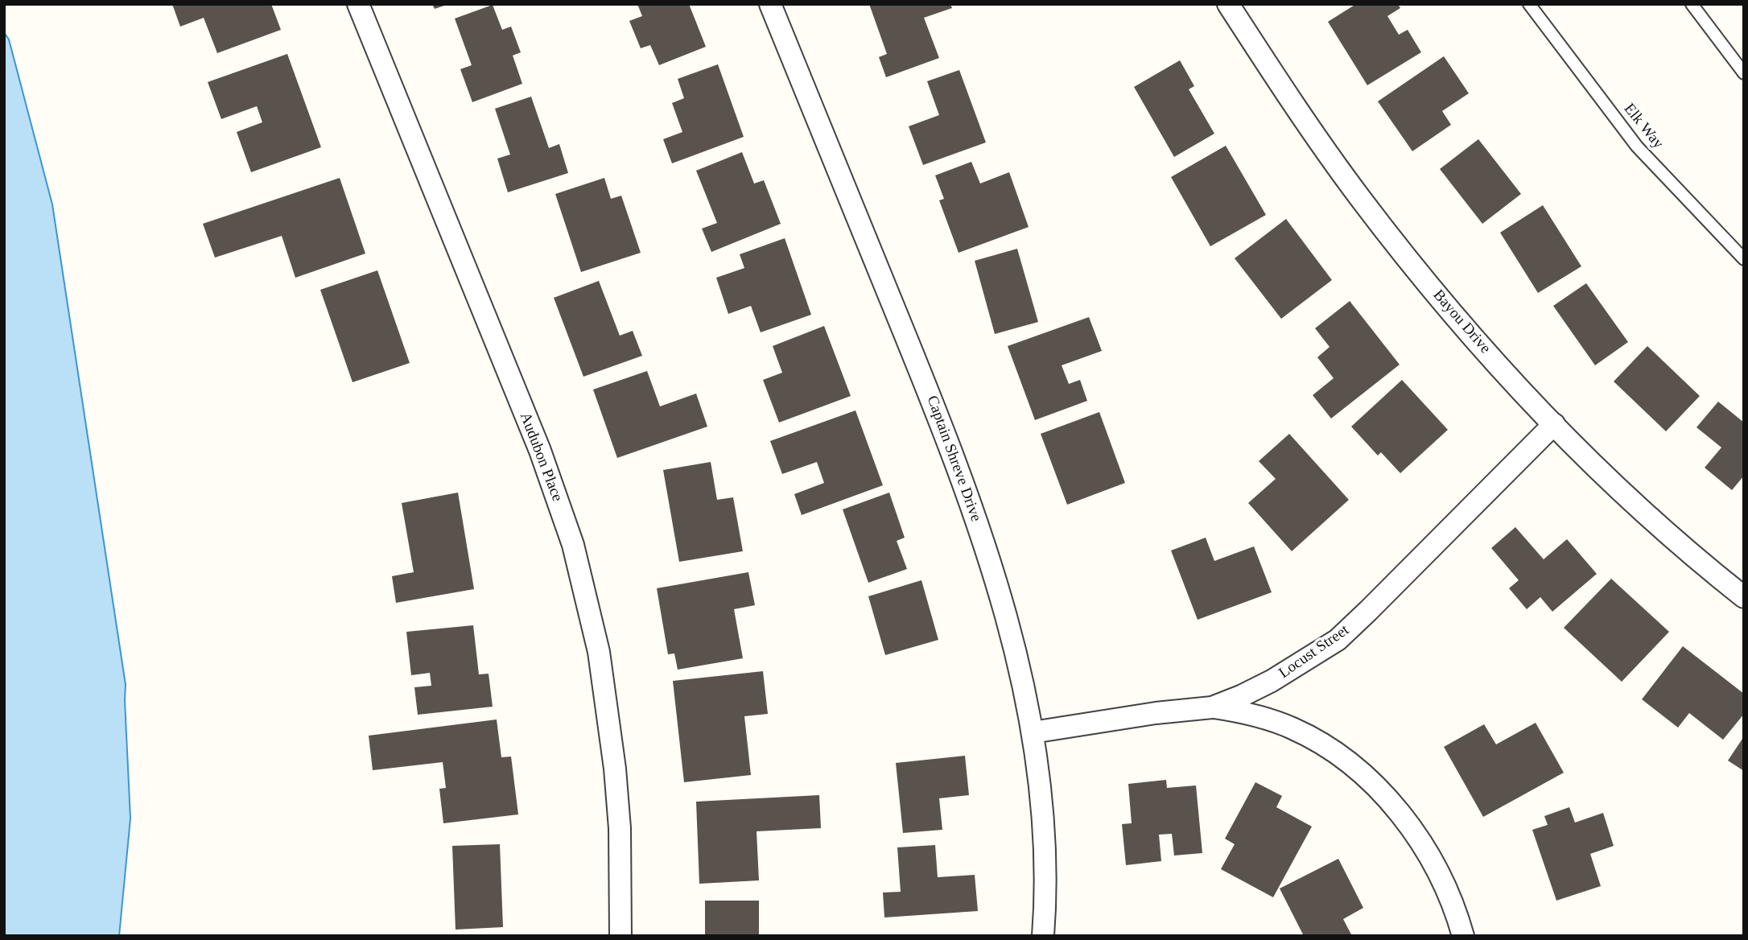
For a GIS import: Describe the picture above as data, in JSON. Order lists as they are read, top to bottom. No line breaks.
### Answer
{"streets":{"street":["Bayou Drive","Audubon Place","Captain Shreve Drive","Locust Street"],"lane":["Elk Way"]},"crossings":[["Bayou Drive","Locust Street"],["Captain Shreve Drive","Locust Street"]]}
